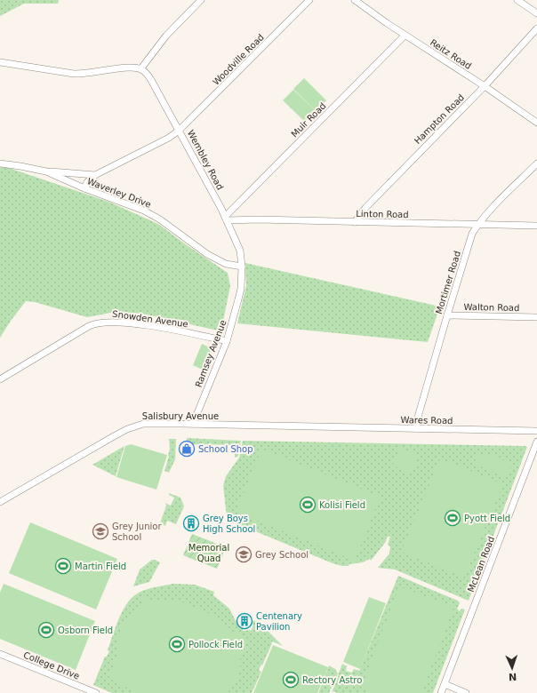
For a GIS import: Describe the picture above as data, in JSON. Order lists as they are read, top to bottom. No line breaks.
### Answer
{"streets":{"street":["Reitz Road","Woodville Road","Hampton Road","Muir Road","Wembley Road","Waverley Drive","Linton Road","Mortimer Road","Walton Road","Snowden Avenue","Ramsey Avenue","Salisbury Avenue","Wares Road","McLean Road","College Drive"]},"crossings":[["Reitz Road","Hampton Road"],["Reitz Road","Muir Road"],["Woodville Road","Wembley Road"],["Hampton Road","Linton Road"],["Muir Road","Wembley Road"],["Muir Road","Linton Road"],["Wembley Road","Waverley Drive"],["Wembley Road","Linton Road"],["Wembley Road","Ramsey Avenue"],["Waverley Drive","Ramsey Avenue"],["Linton Road","Mortimer Road"],["Mortimer Road","Walton Road"],["Mortimer Road","Wares Road"],["Snowden Avenue","Ramsey Avenue"],["Ramsey Avenue","Salisbury Avenue"],["Salisbury Avenue","Wares Road"]],"parks":["Memorial Quad"],"places":{"shop":["School Shop"],"sports":["Kolisi Field","Pyott Field","Martin Field","Osborn Field","Pollock Field","Rectory Astro"],"building":["Grey Boys High School","Centenary Pavilion"],"school or university":["Grey Junior School","Grey School"]},"north":"bottom"}
